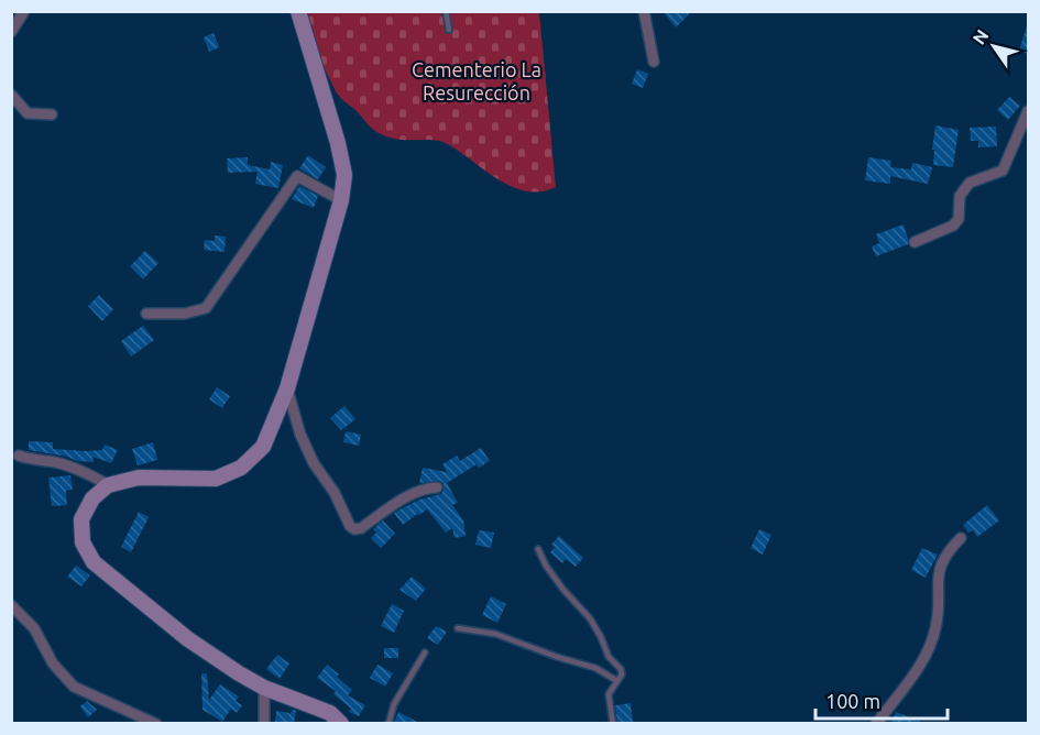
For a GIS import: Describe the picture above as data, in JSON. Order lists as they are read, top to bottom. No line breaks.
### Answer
{"parks":["Cementerio La Resurección"],"scale_bar":"100 m","north":"top left"}
